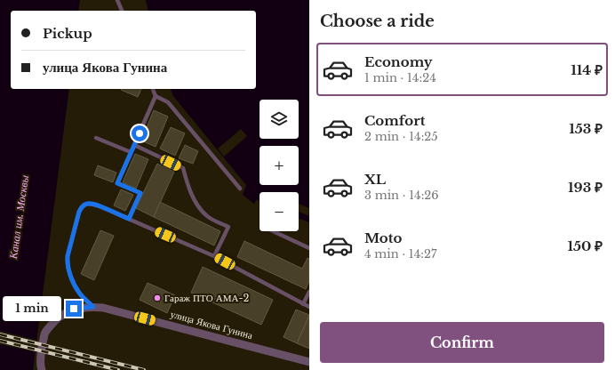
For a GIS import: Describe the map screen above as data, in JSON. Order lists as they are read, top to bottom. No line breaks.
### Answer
{"streets":{"street":["улица Якова Гунина"]},"water":["Канал им. Москвы"],"places":["Гараж ПТО АМА-2"],"page":{"heading":"Choose a ride","banner":["Pickup","улица Якова Гунина"],"list":[{"name":"Economy","note":"1 min · 14:24","value":"114 ₽"},{"name":"Comfort","note":"2 min · 14:25","value":"153 ₽"},{"name":"XL","note":"3 min · 14:26","value":"193 ₽"},{"name":"Moto","note":"4 min · 14:27","value":"150 ₽"}],"map_buttons":["+","−"],"bubble":"1 min","buttons":"Confirm"}}
